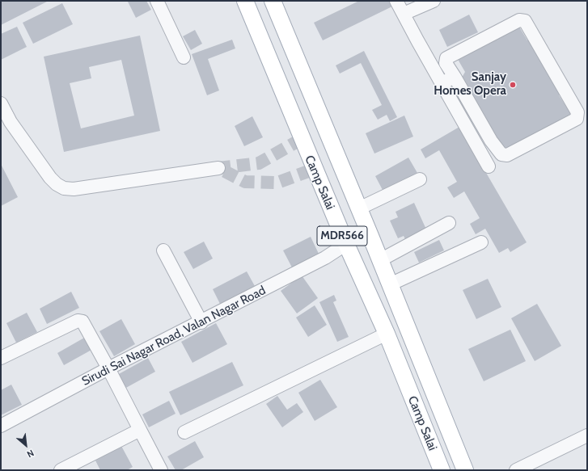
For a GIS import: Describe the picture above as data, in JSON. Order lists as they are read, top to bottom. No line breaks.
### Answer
{"streets":{"main road":["Camp Salai","MDR566"],"street":["Sirudi Sai Nagar Road, Valan Nagar Road"]},"crossings":[["Camp Salai","Sirudi Sai Nagar Road, Valan Nagar Road"]],"places":["Sanjay Homes Opera"],"north":"bottom right"}
